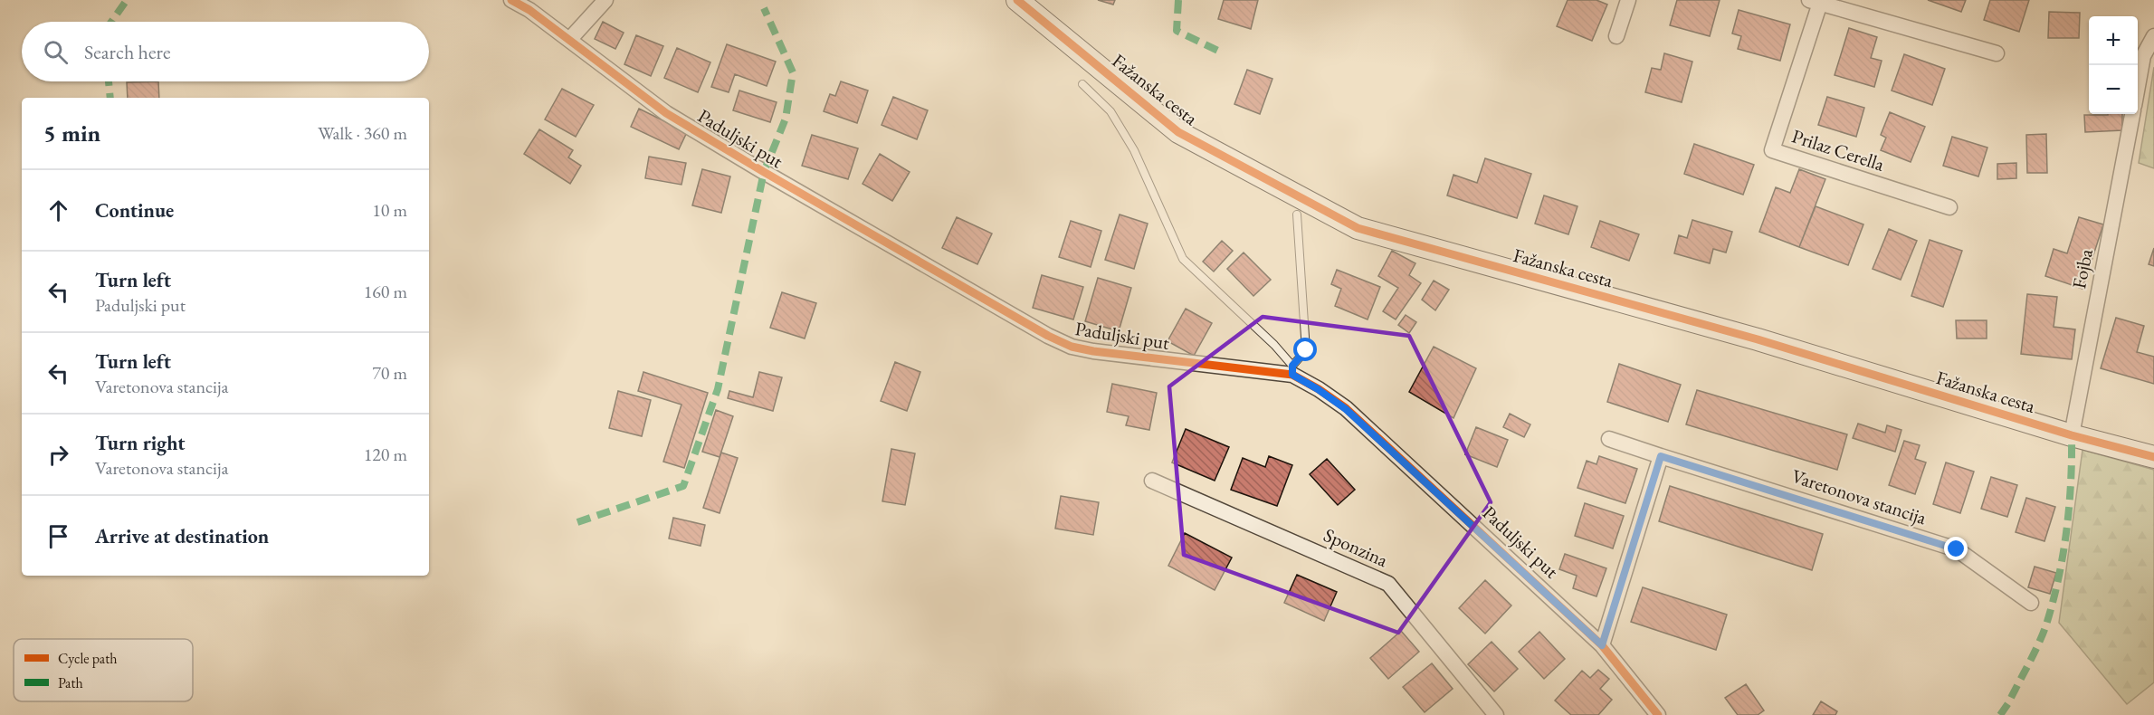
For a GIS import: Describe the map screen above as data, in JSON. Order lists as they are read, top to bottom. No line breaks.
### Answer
{"streets":{"main road":["Fažanska cesta"],"street":["Paduljski put","Prilaz Cerella","Fojba","Varetonova stancija","Sponzina"]},"crossings":[["Fažanska cesta","Fojba"]],"legend":["Cycle path","Path"],"page":{"map_buttons":["+","−"],"search":"Search here","heading":["5 min","Walk · 360 m"],"list":[["Continue","10 m"],["Turn left","Paduljski put","160 m"],["Turn left","Varetonova stancija","70 m"],["Turn right","Varetonova stancija","120 m"],"Arrive at destination"]}}
